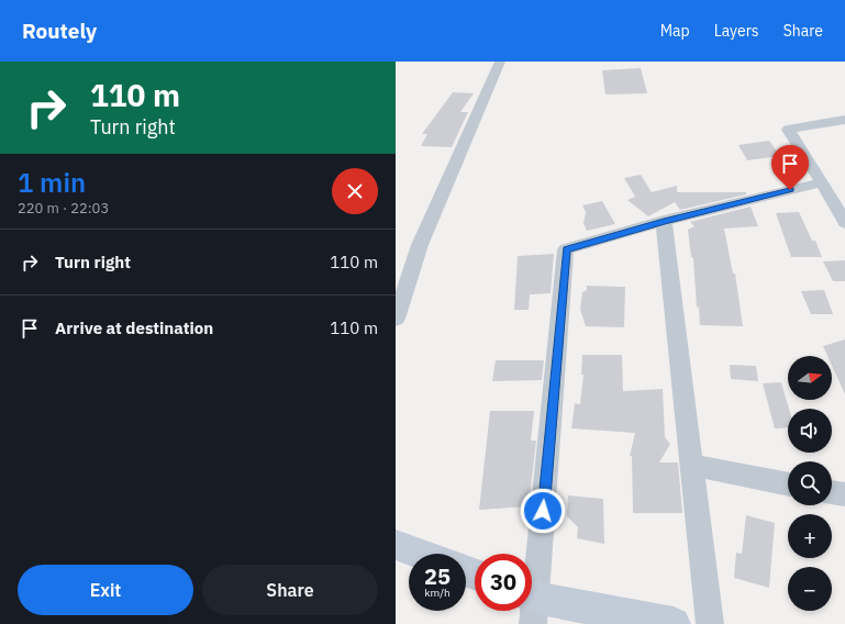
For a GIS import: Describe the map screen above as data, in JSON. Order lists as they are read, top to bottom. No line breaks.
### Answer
{"north":"right","page":{"header":"Routely","nav":["Map","Layers","Share"],"turn":["110 m","Turn right"],"heading":["1 min","220 m · 22:03"],"list":[{"name":"Turn right","value":"110 m"},{"name":"Arrive at destination","value":"110 m"}],"map_buttons":["+","−"],"speed":"25 km/h","limit":"30","buttons":["Exit","Share"]}}
